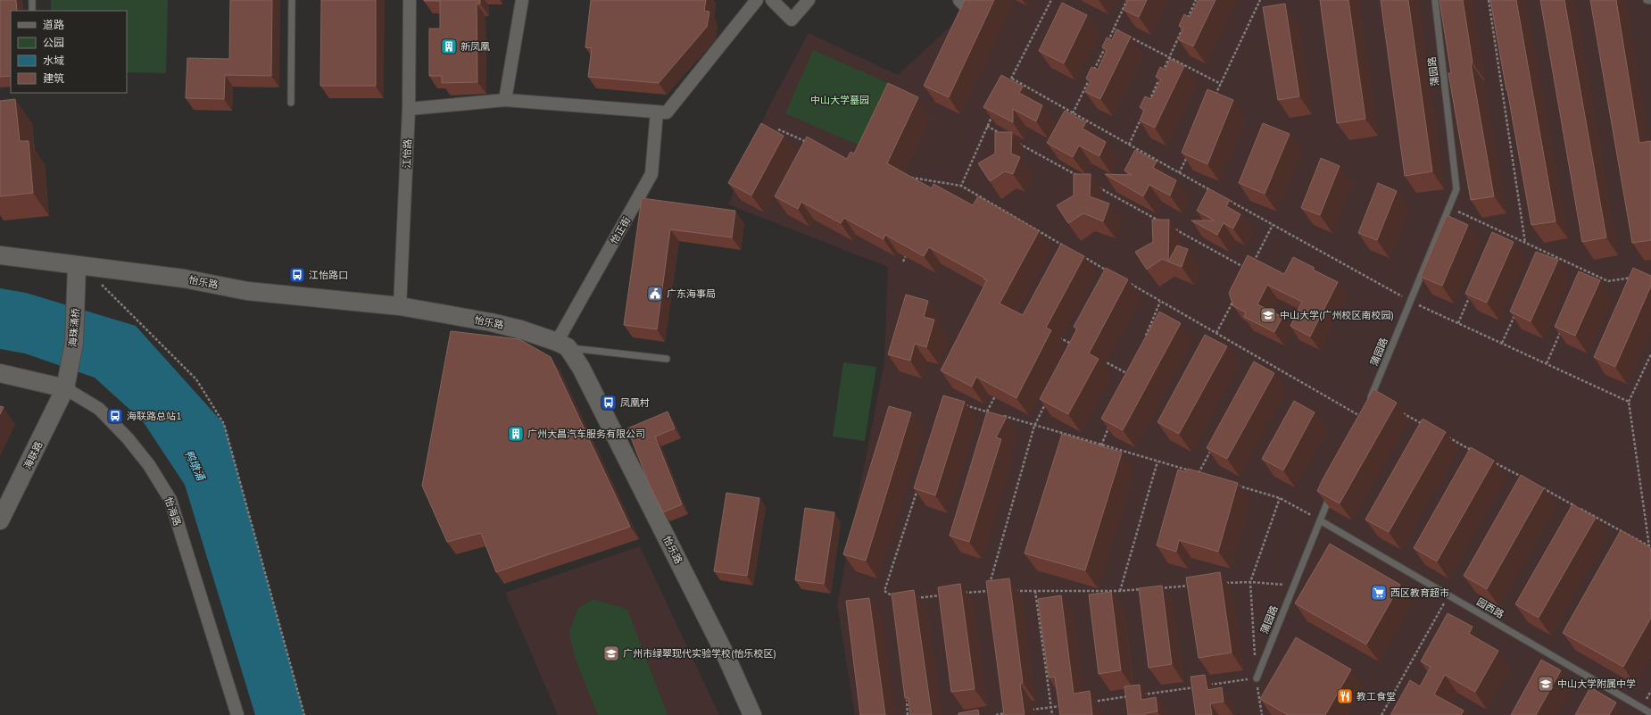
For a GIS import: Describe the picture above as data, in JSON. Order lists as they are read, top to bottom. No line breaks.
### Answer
{"streets":{"street":["江怡路","怡正街","怡乐路","海珠涌桥","海联路","怡海路"],"lane":["蒲园路","园西路"]},"crossings":[["蒲园路","园西路"],["江怡路","怡乐路"],["怡正街","怡乐路"],["怡乐路","海珠涌桥"],["海珠涌桥","海联路"],["海珠涌桥","怡海路"],["海联路","怡海路"]],"water":["鸭墩涌"],"parks":["中山大学墓园"],"places":{"building":["新凤凰","广州大昌汽车服务有限公司"],"bus stop":["江怡路口","凤凰村","海联路总站1"],"public building":["广东海事局"],"school or university":["中山大学(广州校区南校园)","广州市绿翠现代实验学校(怡乐校区)","中山大学附属中学"],"supermarket":["西区教育超市"],"restaurant":["教工食堂"]},"legend":["道路","公园","水域","建筑"]}
